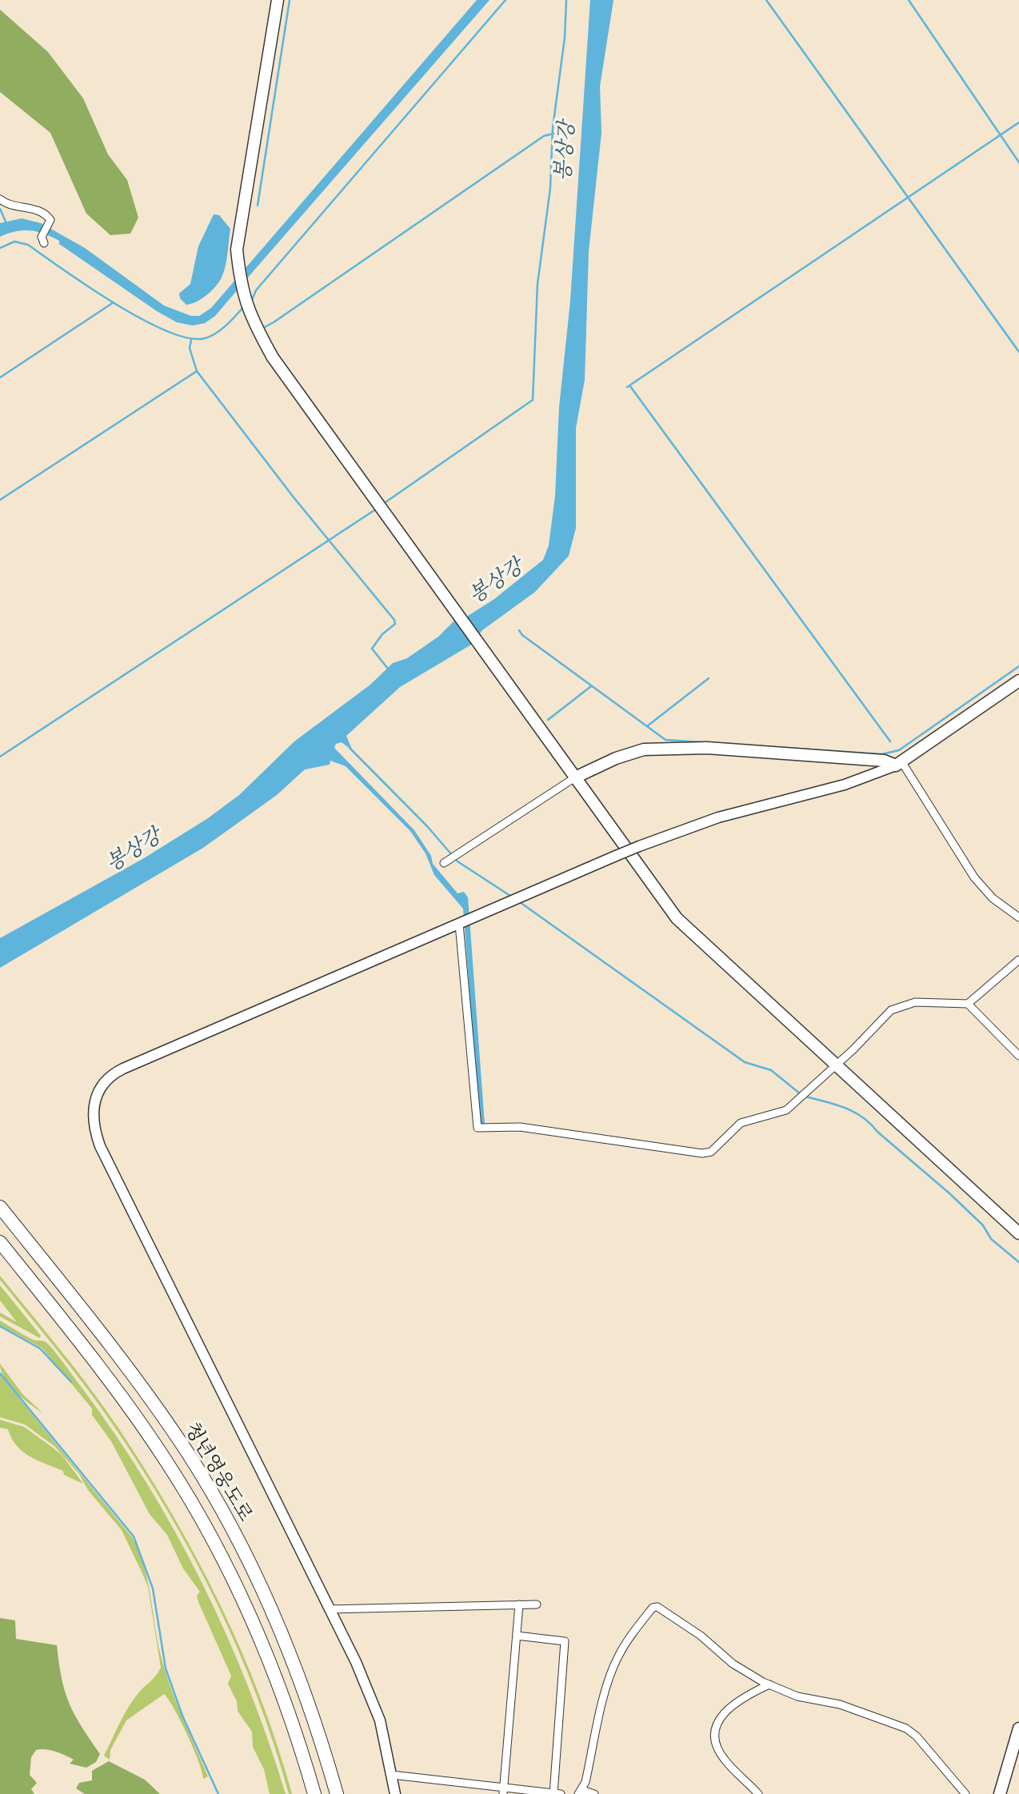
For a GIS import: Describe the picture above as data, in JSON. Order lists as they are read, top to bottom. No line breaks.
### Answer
{"streets":{"highway":["청년영웅도로"]},"water":["봉상강"]}
